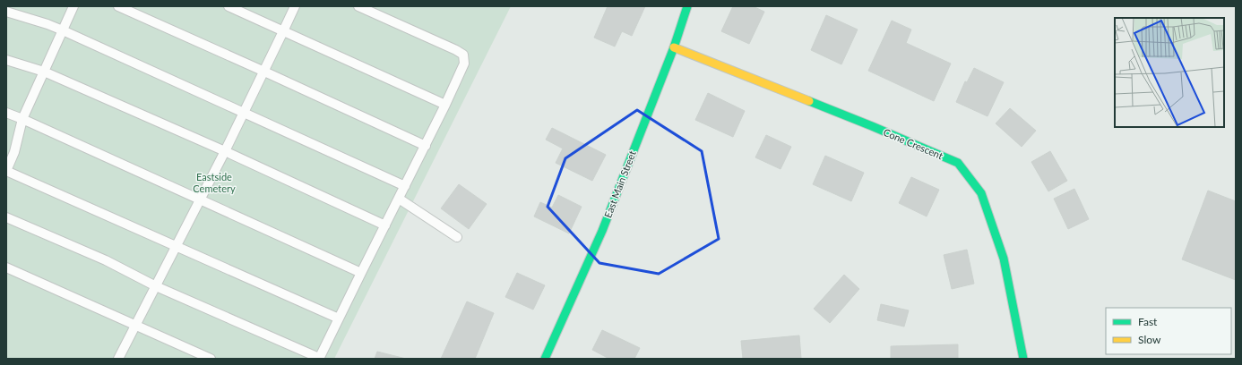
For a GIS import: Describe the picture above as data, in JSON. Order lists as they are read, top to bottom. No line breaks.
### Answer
{"streets":{"street":["Cone Crescent","East Main Street"]},"crossings":[["Cone Crescent","East Main Street"]],"parks":["Eastside Cemetery"],"legend":["Fast","Slow"]}
